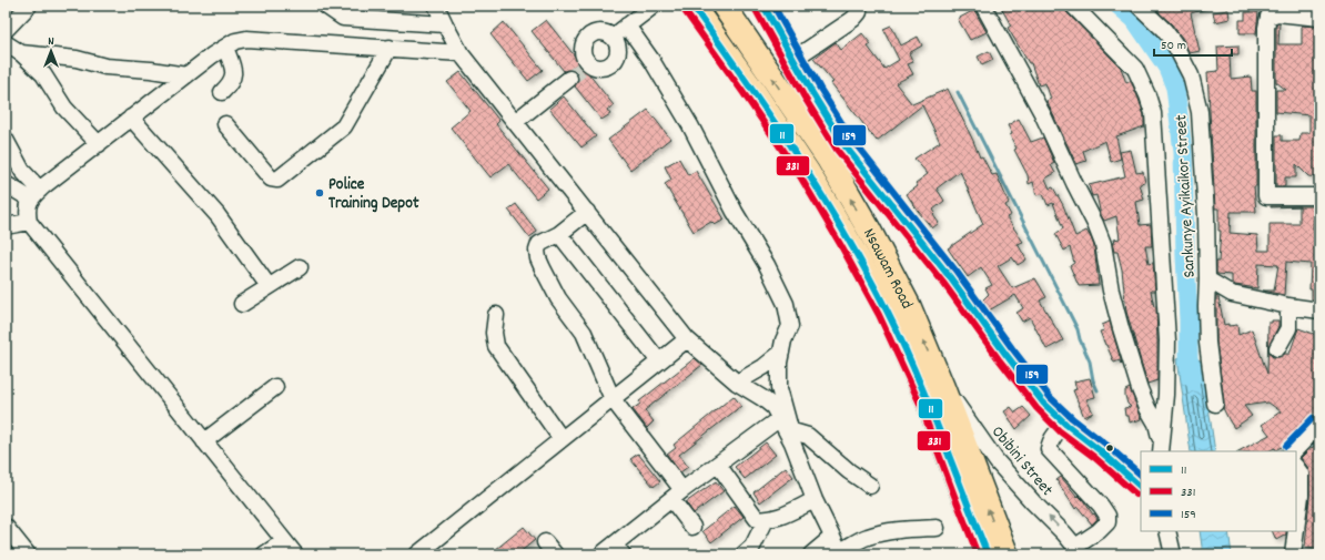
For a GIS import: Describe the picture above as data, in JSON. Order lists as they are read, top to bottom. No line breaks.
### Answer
{"streets":{"highway":["Nsawam Road"],"street":["Sankunye Ayikaikor Street","Obibini Street"]},"crossings":[["Nsawam Road","Obibini Street"]],"places":["Police Training Depot"],"lines":["transit line 11","transit line 159","transit line 331"],"legend":["11","331","159"],"scale_bar":"50 m","north":"top"}
